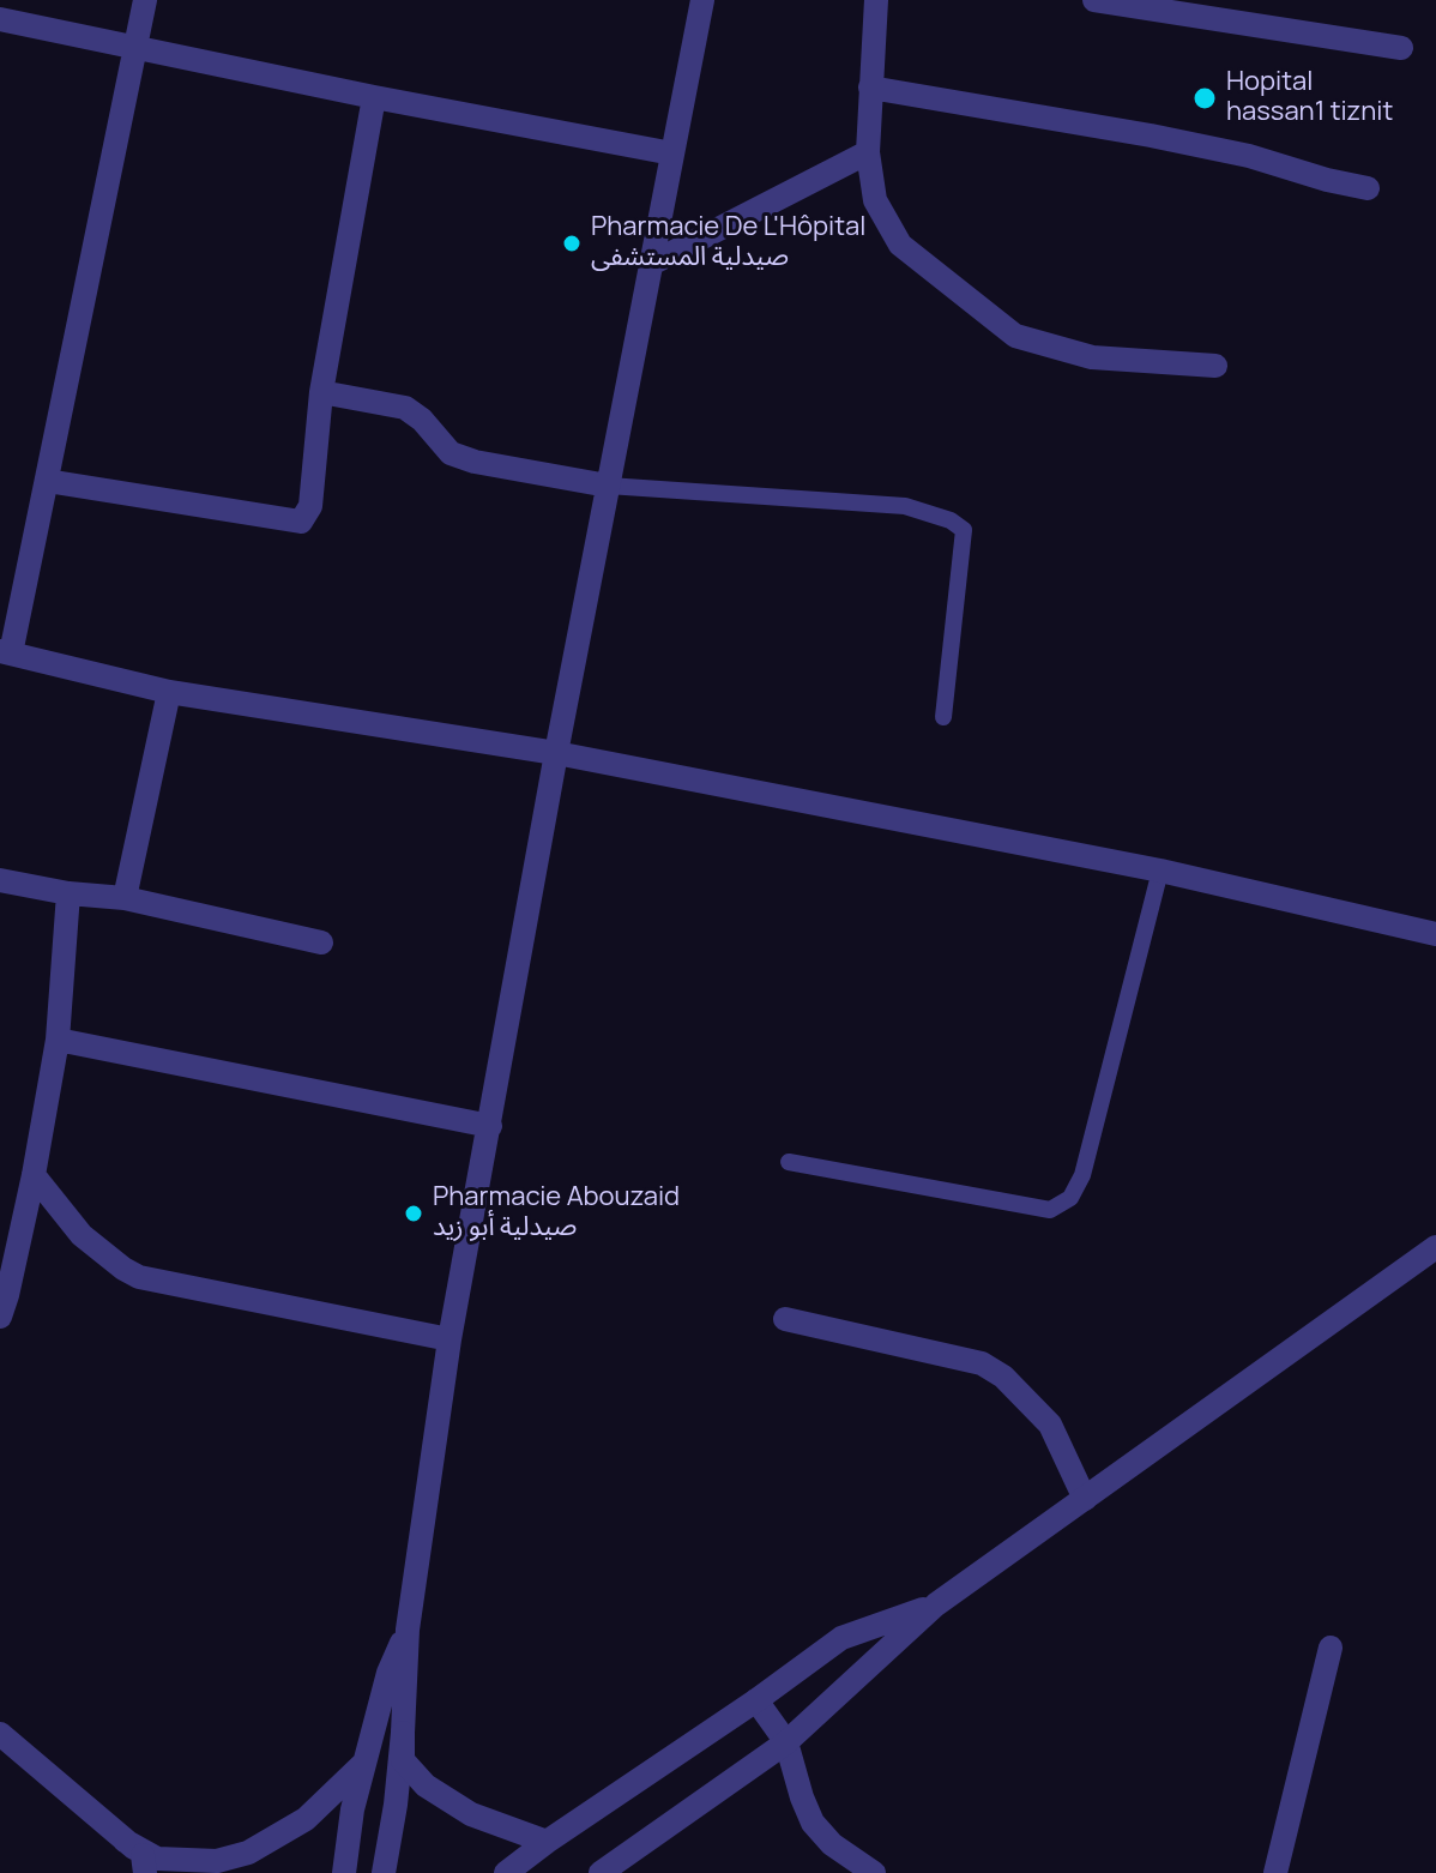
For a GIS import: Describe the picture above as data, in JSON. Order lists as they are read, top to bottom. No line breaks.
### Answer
{"places":["Hopital hassan1 tiznit","Pharmacie De L'Hôpital صيدلية المستشفى","Pharmacie Abouzaid صيدلية أبو زيد"]}
